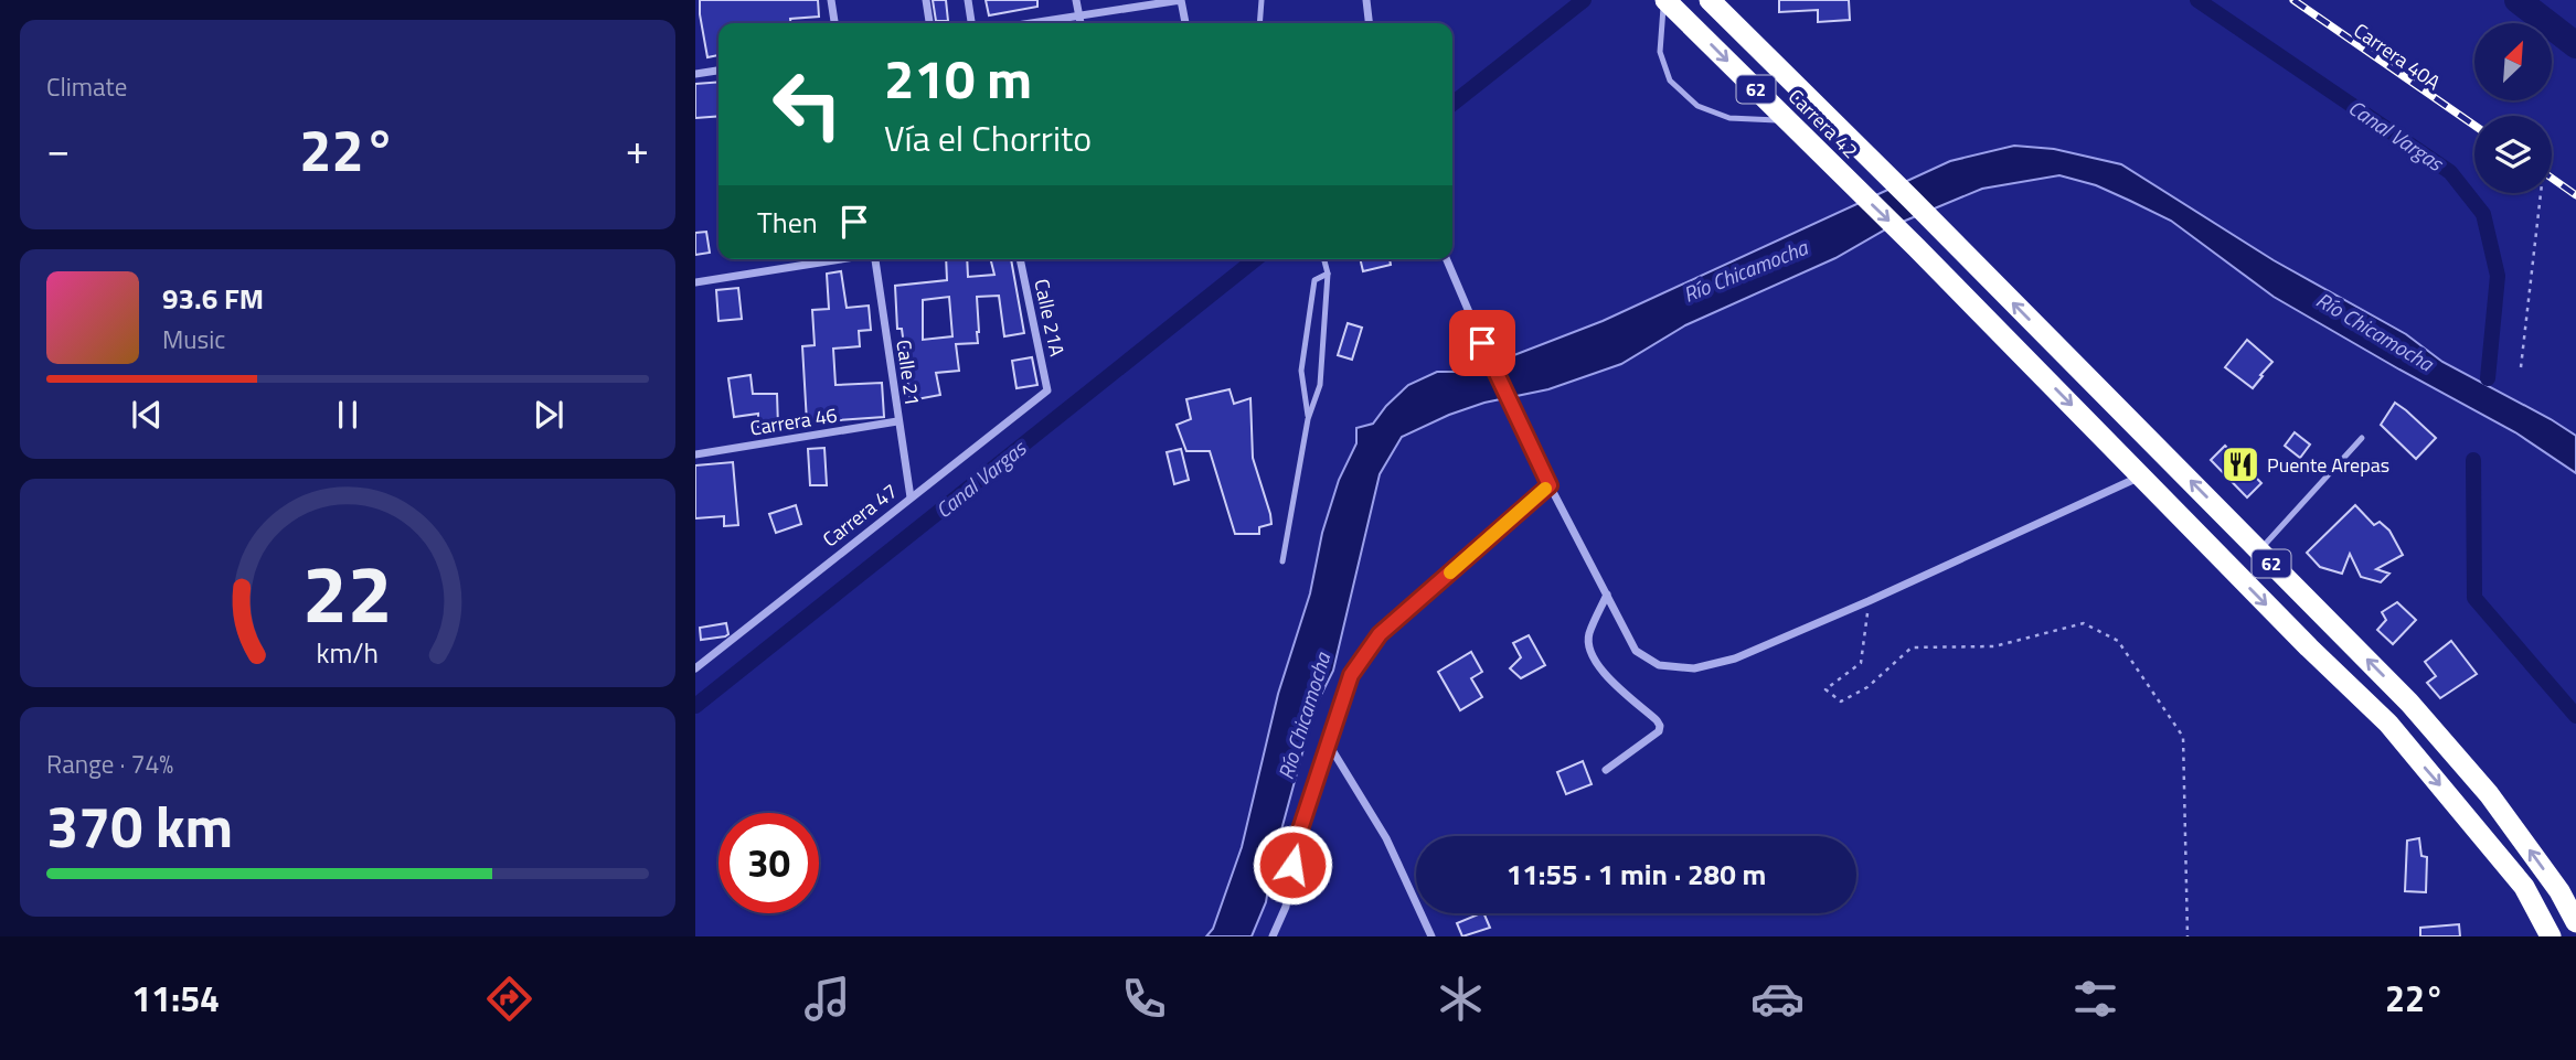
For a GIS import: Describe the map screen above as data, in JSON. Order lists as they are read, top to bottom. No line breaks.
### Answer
{"streets":{"highway":["62","Carrera 42"],"street":["Calle 21A","Calle 21","Carrera 46","Carrera 47"],"path":["Carrera 40A"]},"crossings":[["62","Carrera 42"],["Calle 21A","Carrera 47"],["Calle 21","Carrera 46"],["Calle 21","Carrera 47"]],"water":["Canal Vargas","Río Chicamocha"],"places":{"restaurant":["Puente Arepas"]},"north":"top right","page":{"tile":["Climate",["Range · 74%","370 km"]],"turn":["210 m","Vía el Chorrito"],"heat":["−","22°","+"],"then":"Then","song":["93.6 FM","Music"],"limit":"30","trip":"11:55 · 1 min · 280 m","tabs":["11:54","22°"],"gauge":["22","km/h"]}}
